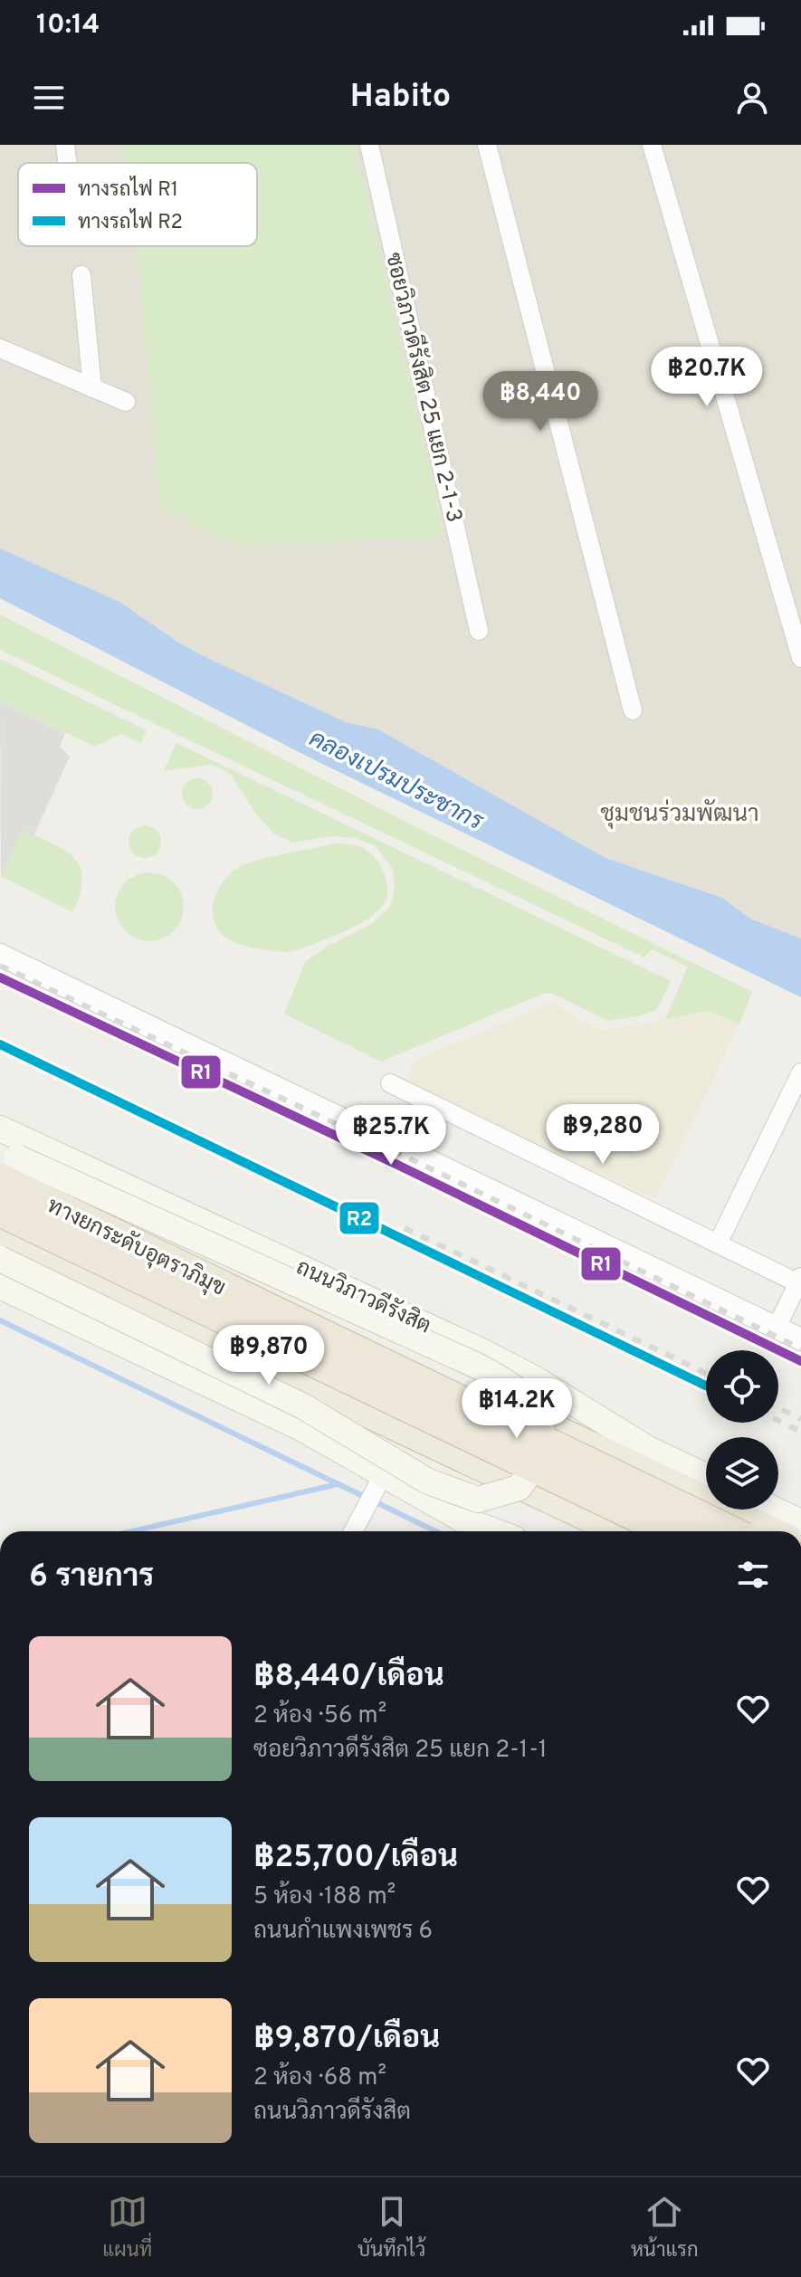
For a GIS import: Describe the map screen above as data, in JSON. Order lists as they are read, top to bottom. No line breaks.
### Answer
{"streets":{"highway":["ทางยกระดับอุตราภิมุข","ถนนวิภาวดีรังสิต"],"street":["ซอยวิภาวดีรังสิต 25 แยก 2-1-3"]},"crossings":[["ทางยกระดับอุตราภิมุข","ถนนวิภาวดีรังสิต"]],"districts":["ชุมชนร่วมพัฒนา"],"water":["คลองเปรมประชากร"],"lines":["rail line R1","rail line R2"],"legend":["ทางรถไฟ R1","ทางรถไฟ R2"],"page":{"status":"10:14","header":"Habito","price":["฿20.7K","฿8,440","฿9,280","฿25.7K","฿9,870","฿14.2K"],"heading":"6 รายการ","list":[{"name":"฿8,440/เดือน","note":"2 ห้อง · 56 m² · ซอยวิภาวดีรังสิต 25 แยก 2-1-1"},{"name":"฿25,700/เดือน","note":"5 ห้อง · 188 m² · ถนนกำแพงเพชร 6"},{"name":"฿9,870/เดือน","note":"2 ห้อง · 68 m² · ถนนวิภาวดีรังสิต"}],"tabs":["แผนที่","บันทึกไว้","หน้าแรก"]}}
